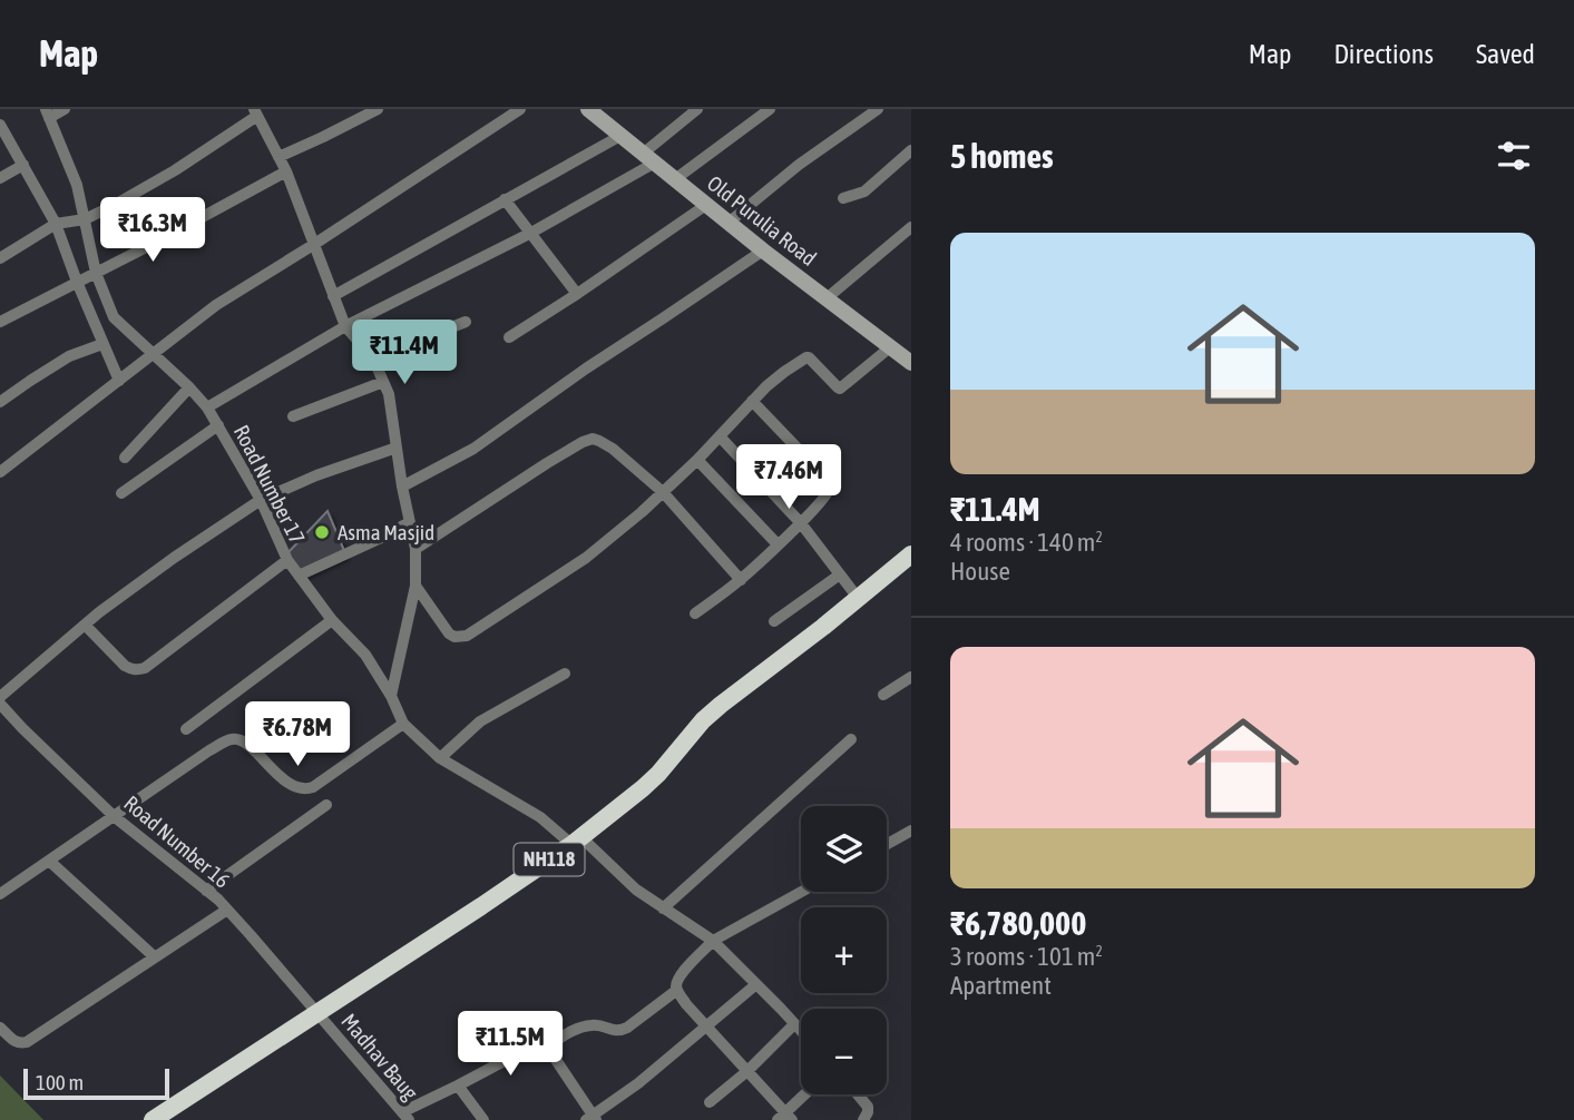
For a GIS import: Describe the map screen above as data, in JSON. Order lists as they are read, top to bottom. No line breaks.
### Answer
{"streets":{"highway":["NH118"],"main road":["Old Purulia Road"],"street":["Road Number 17","Road Number 16","Madhav Baug"]},"crossings":[["Road Number 17","NH118"],["Road Number 16","NH118"],["Road Number 16","Madhav Baug"],["NH118","Madhav Baug"]],"places":["Asma Masjid"],"scale_bar":"100 m","page":{"header":"Map","nav":["Map","Directions","Saved"],"heading":"5 homes","price":["₹16.3M","₹11.4M","₹7.46M","₹6.78M","₹11.5M"],"list":[{"name":"₹11.4M","note":"4 rooms · 140 m² · House"},{"name":"₹6,780,000","note":"3 rooms · 101 m² · Apartment"}],"map_buttons":["+","−"],"scale":"100 m"}}
